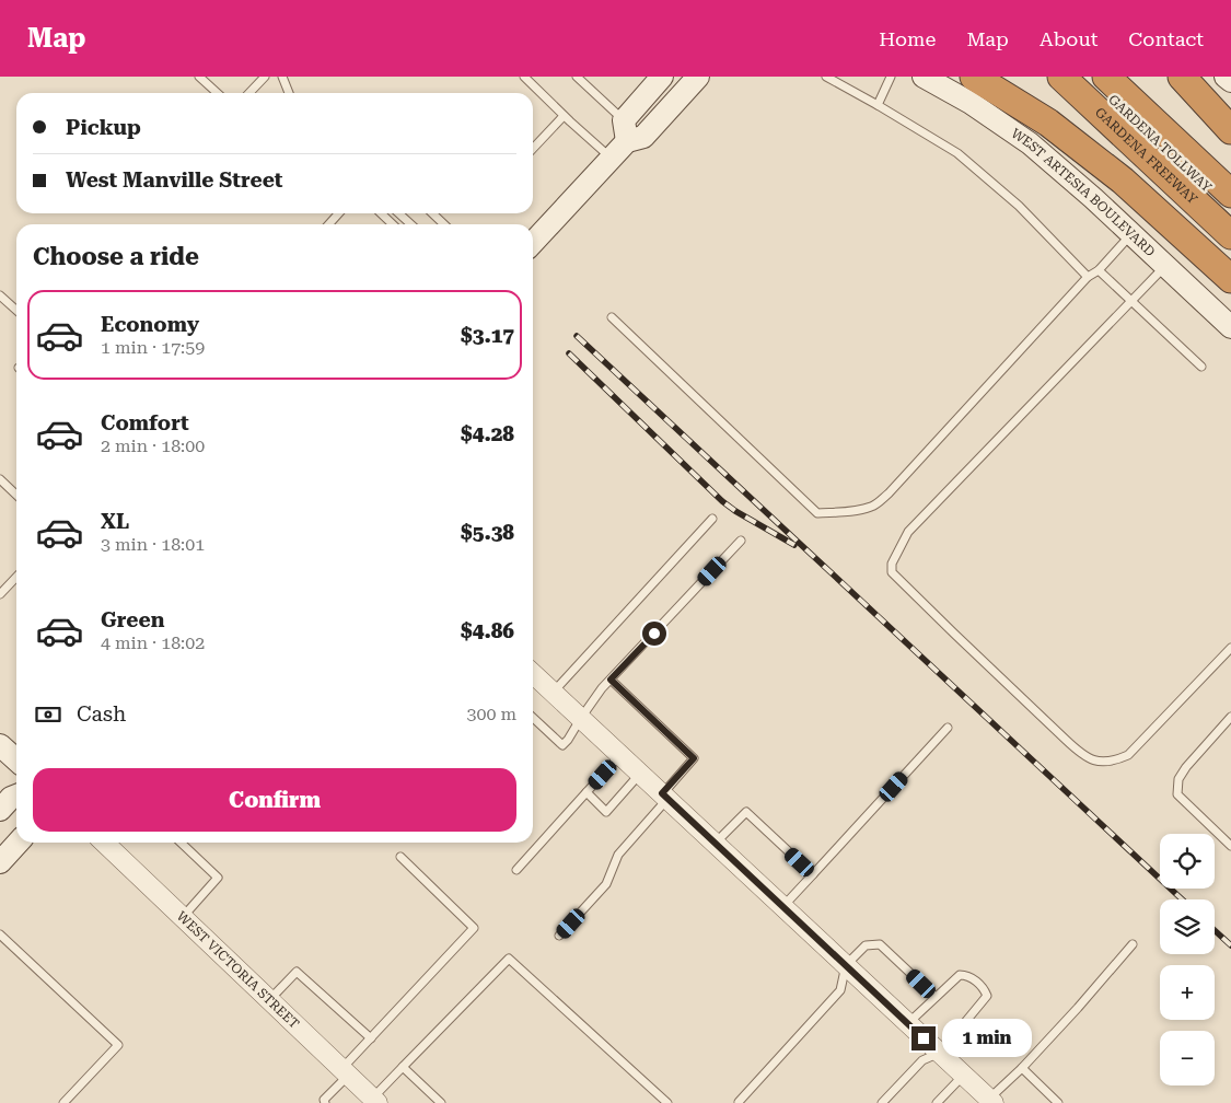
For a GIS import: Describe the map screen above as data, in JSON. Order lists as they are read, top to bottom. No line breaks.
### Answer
{"streets":{"highway":["GARDENA TOLLWAY","GARDENA FREEWAY"],"main road":["WEST ARTESIA BOULEVARD"],"street":["WEST VICTORIA STREET"]},"page":{"header":"Map","nav":["Home","Map","About","Contact"],"banner":["Pickup","West Manville Street"],"heading":"Choose a ride","list":[{"name":"Economy","note":"1 min · 17:59","value":"$3.17"},{"name":"Comfort","note":"2 min · 18:00","value":"$4.28"},{"name":"XL","note":"3 min · 18:01","value":"$5.38"},{"name":"Green","note":"4 min · 18:02","value":"$4.86"}],"pay":["Cash","300 m"],"buttons":"Confirm","map_buttons":["+","−"],"bubble":"1 min"}}
